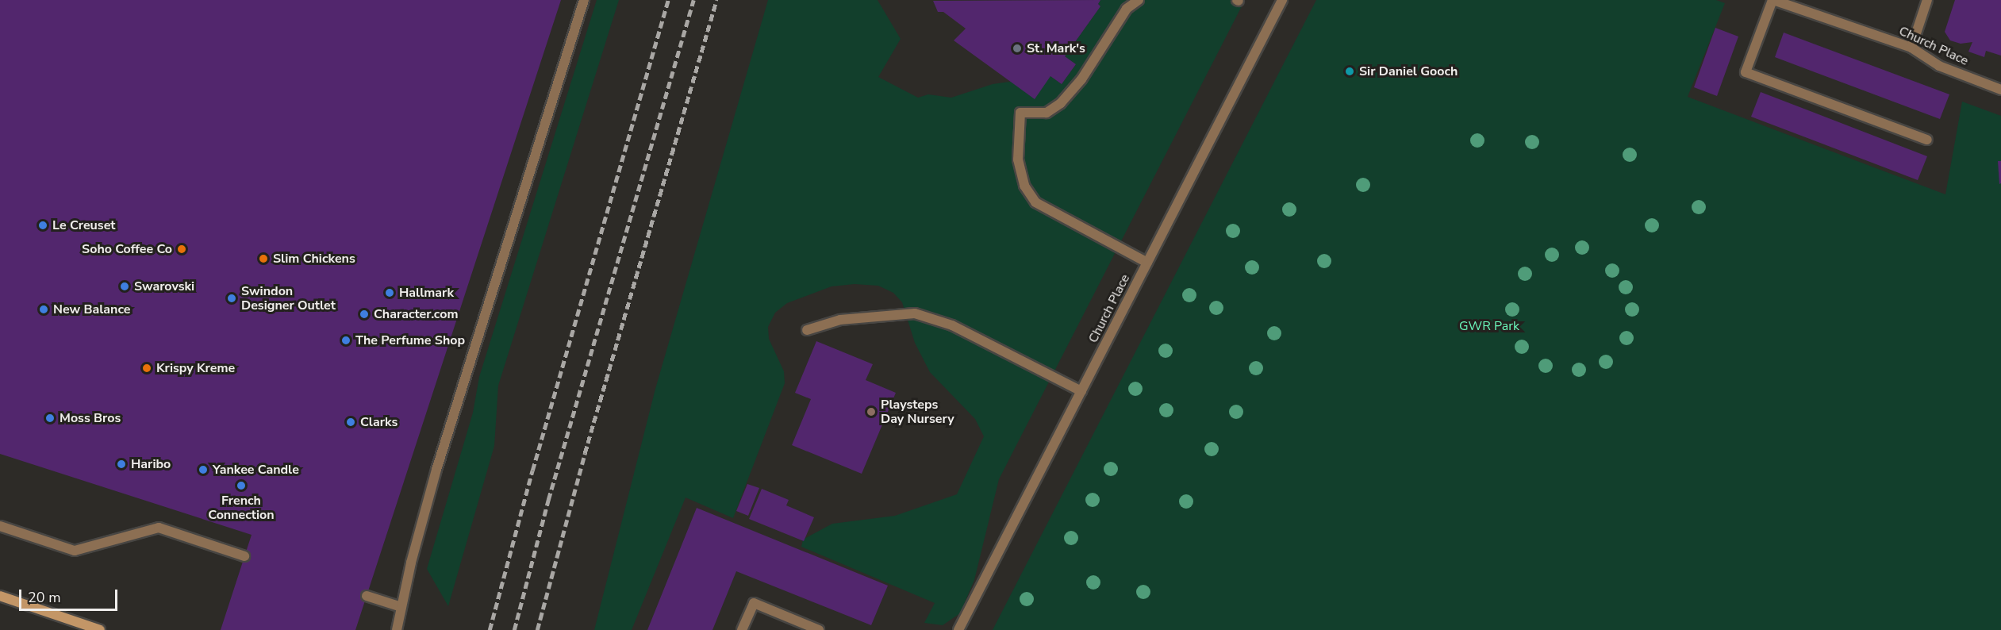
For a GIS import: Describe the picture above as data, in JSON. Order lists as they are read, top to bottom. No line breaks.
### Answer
{"streets":{"street":["Church Place"]},"parks":["GWR Park"],"places":["St. Mark's","Sir Daniel Gooch","Le Creuset","Soho Coffee Co","Slim Chickens","Swarovski","Hallmark","Swindon Designer Outlet","New Balance","Character.com","The Perfume Shop","Krispy Kreme","Playsteps Day Nursery","Moss Bros","Clarks","Haribo","Yankee Candle","French Connection"],"scale_bar":"20 m"}
